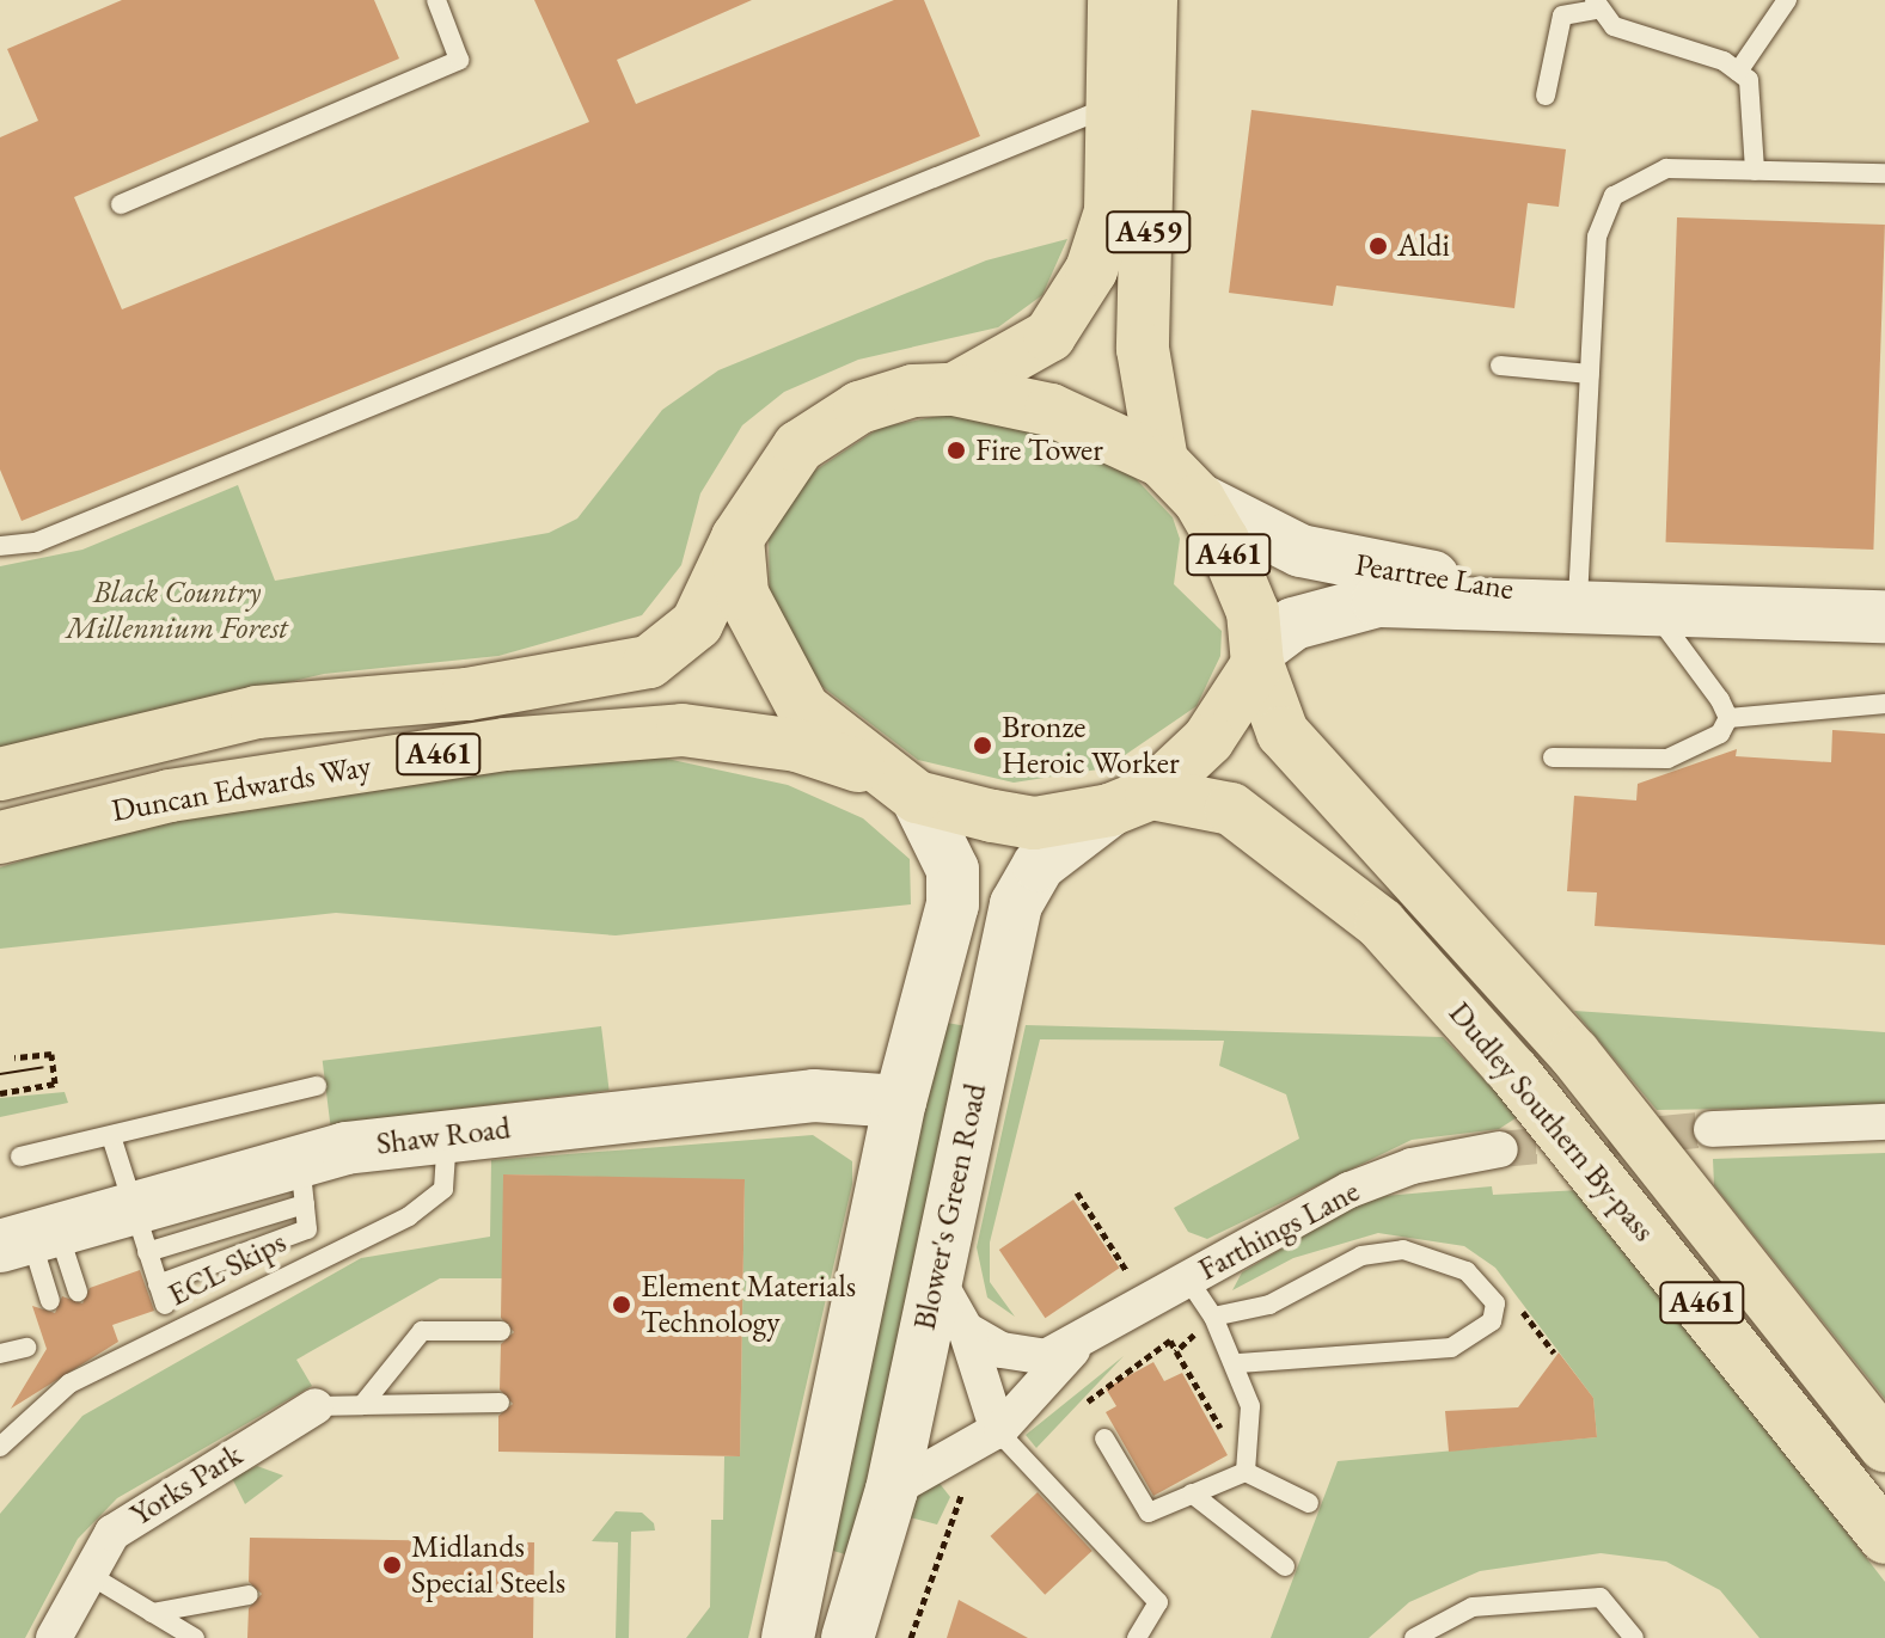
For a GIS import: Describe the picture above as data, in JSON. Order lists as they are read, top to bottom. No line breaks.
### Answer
{"streets":{"main road":["A459","A461","Duncan Edwards Way","Dudley Southern By-pass"],"street":["Peartree Lane","Shaw Road","Blower's Green Road","Farthings Lane","Yorks Park"],"lane":["ECL Skips"]},"crossings":[["A459","A461"],["A461","Peartree Lane"],["A461","Duncan Edwards Way"],["A461","Dudley Southern By-pass"],["A461","Blower's Green Road"],["Peartree Lane","Dudley Southern By-pass"],["Dudley Southern By-pass","Blower's Green Road"],["Shaw Road","ECL Skips"]],"parks":["Black Country Millennium Forest"],"places":["Aldi","Fire Tower","Bronze Heroic Worker","Element Materials Technology","Midlands Special Steels"]}
